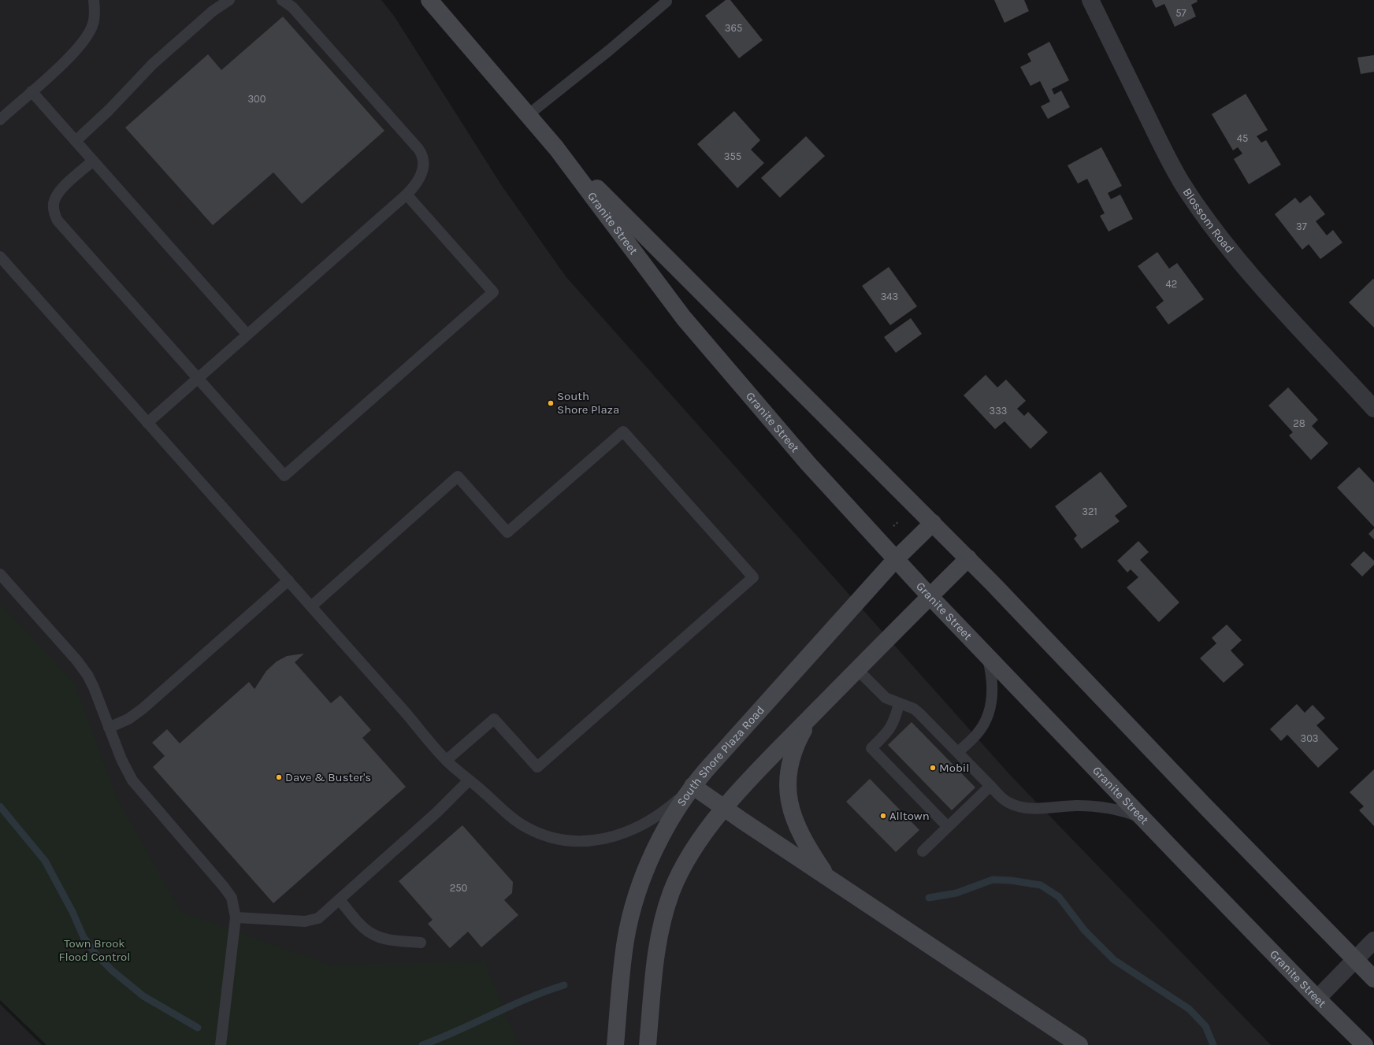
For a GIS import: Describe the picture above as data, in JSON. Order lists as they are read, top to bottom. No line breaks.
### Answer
{"streets":{"main road":["Granite Street","South Shore Plaza Road"],"street":["Blossom Road"]},"crossings":[["Granite Street","South Shore Plaza Road"]],"parks":["Town Brook Flood Control"],"places":["South Shore Plaza","Mobil","Dave & Buster's","Alltown"],"house_numbers":["57","365","300","45","355","37","42","343","333","28","321","303","250"]}
